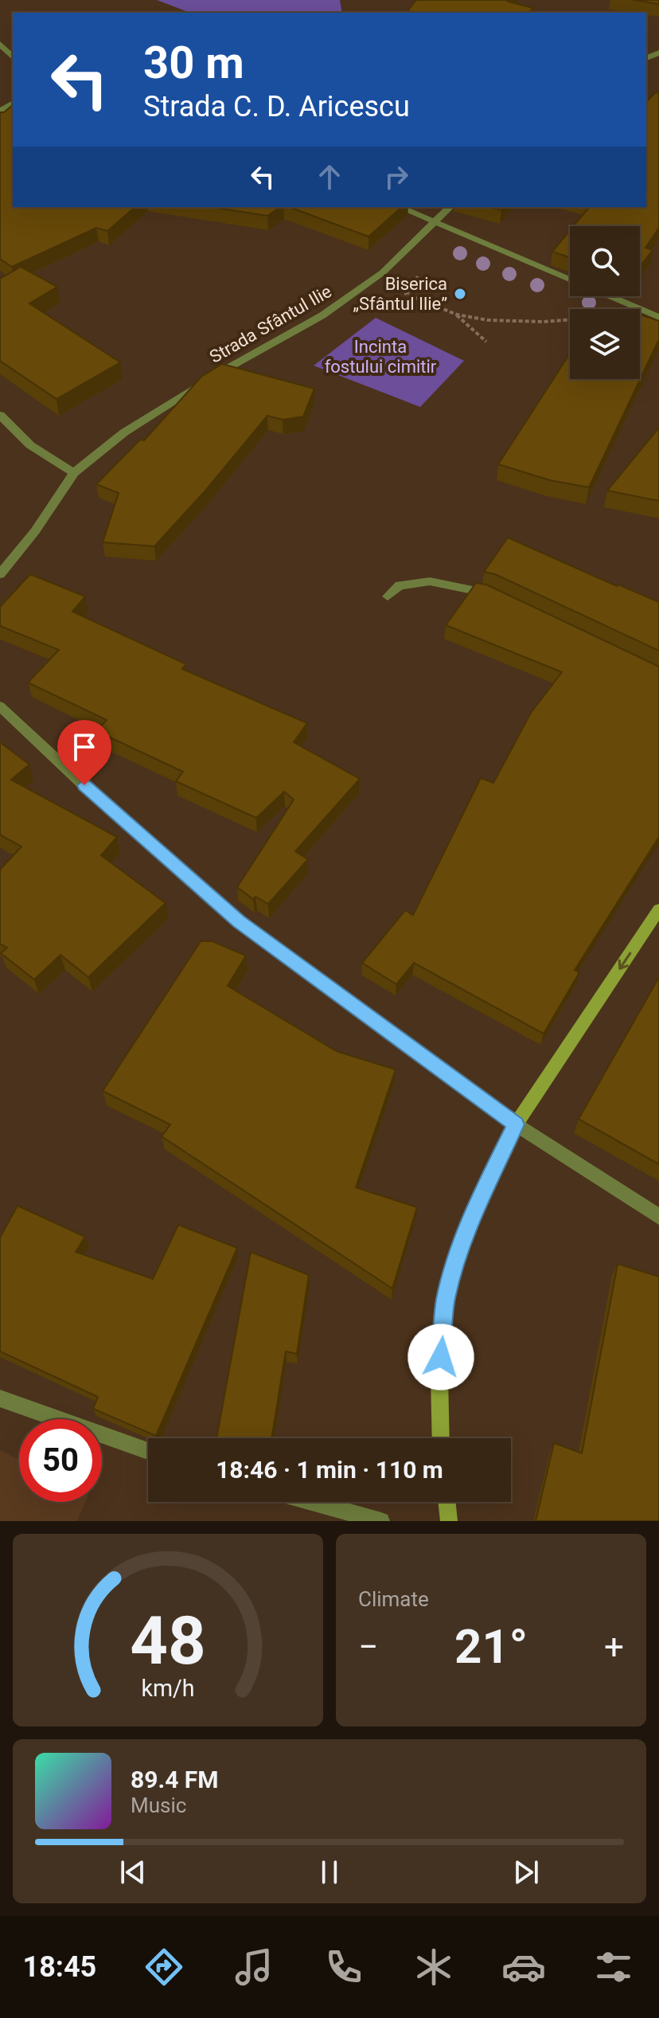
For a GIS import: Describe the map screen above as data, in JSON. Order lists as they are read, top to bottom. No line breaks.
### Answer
{"streets":{"street":["Strada Sfântul Ilie"]},"parks":["Incinta fostului cimitir"],"places":["Biserica „Sfântul Ilie”"],"page":{"turn":["30 m","Strada C. D. Aricescu"],"limit":"50","trip":"18:46 · 1 min · 110 m","tile":"Climate","heat":["−","21°","+"],"song":["89.4 FM","Music"],"tabs":"18:45","gauge":["48","km/h"]}}
